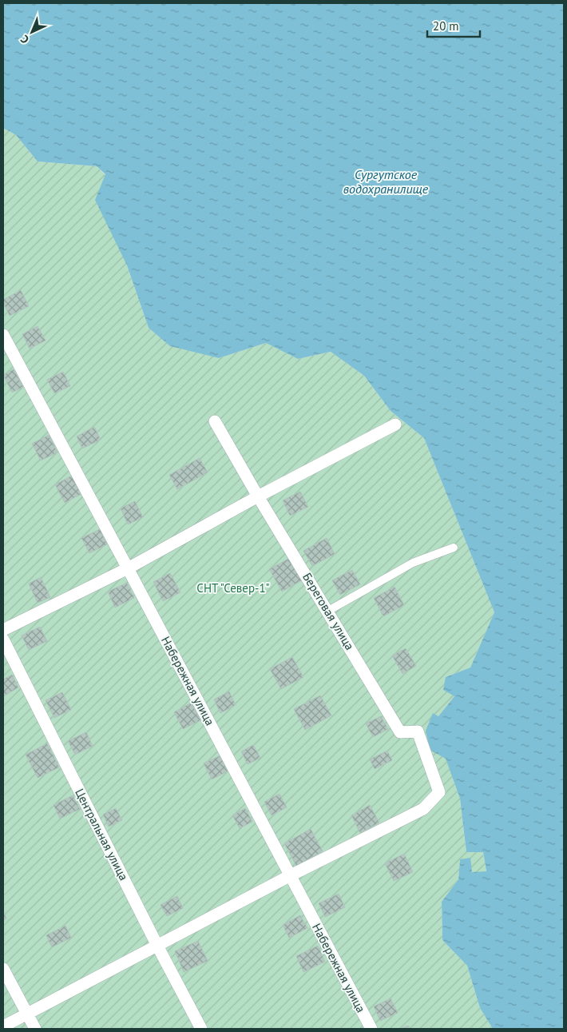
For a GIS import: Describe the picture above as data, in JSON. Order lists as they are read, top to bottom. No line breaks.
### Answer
{"streets":{"street":["Береговая улица","Набережная улица","Центральная улица"]},"crossings":[["Береговая улица","Набережная улица"]],"water":["Сургутское водохранилище"],"parks":["СНТ \"Север-1\""],"scale_bar":"20 m","north":"bottom left"}
